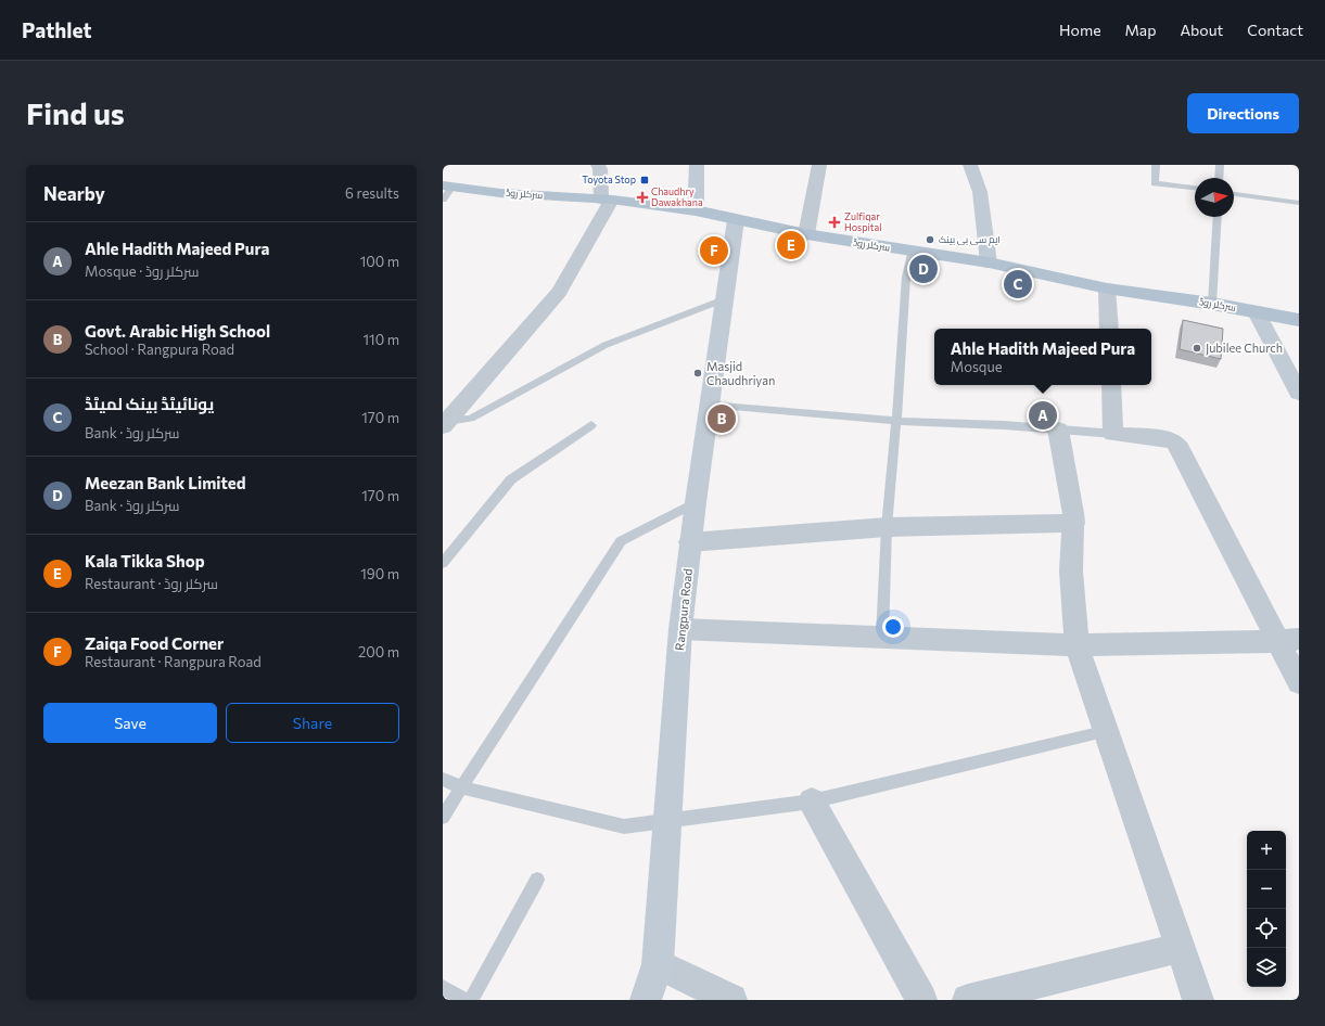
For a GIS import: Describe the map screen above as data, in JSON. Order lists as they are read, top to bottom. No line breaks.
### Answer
{"streets":{"main road":["سرکلر روڈ"],"street":["Rangpura Road"]},"crossings":[["سرکلر روڈ","Rangpura Road"]],"places":{"transit":["Toyota Stop"],"health":["Chaudhry Dawakhana","Zulfiqar Hospital"],"other":["ایم سی بی بینک","Jubilee Church","Masjid Chaudhriyan"]},"north":"right","page":{"header":"Pathlet","nav":["Home","Map","About","Contact"],"buttons":["Directions",["Save","Share"]],"title":"Find us","heading":["Nearby","6 results"],"list":[{"mark":"A","name":"Ahle Hadith Majeed Pura","note":"Mosque · سرکلر روڈ","value":"100 m"},{"mark":"B","name":"Govt. Arabic High School","note":"School · Rangpura Road","value":"110 m"},{"mark":"C","name":"یونائیٹڈ بینک لمیٹڈ","note":"Bank · سرکلر روڈ","value":"170 m"},{"mark":"D","name":"Meezan Bank Limited","note":"Bank · سرکلر روڈ","value":"170 m"},{"mark":"E","name":"Kala Tikka Shop","note":"Restaurant · سرکلر روڈ","value":"190 m"},{"mark":"F","name":"Zaiqa Food Corner","note":"Restaurant · Rangpura Road","value":"200 m"}],"pins":["E","F","D","C","A","B"],"popup":["Ahle Hadith Majeed Pura","Mosque"],"map_buttons":["+","−"]}}
